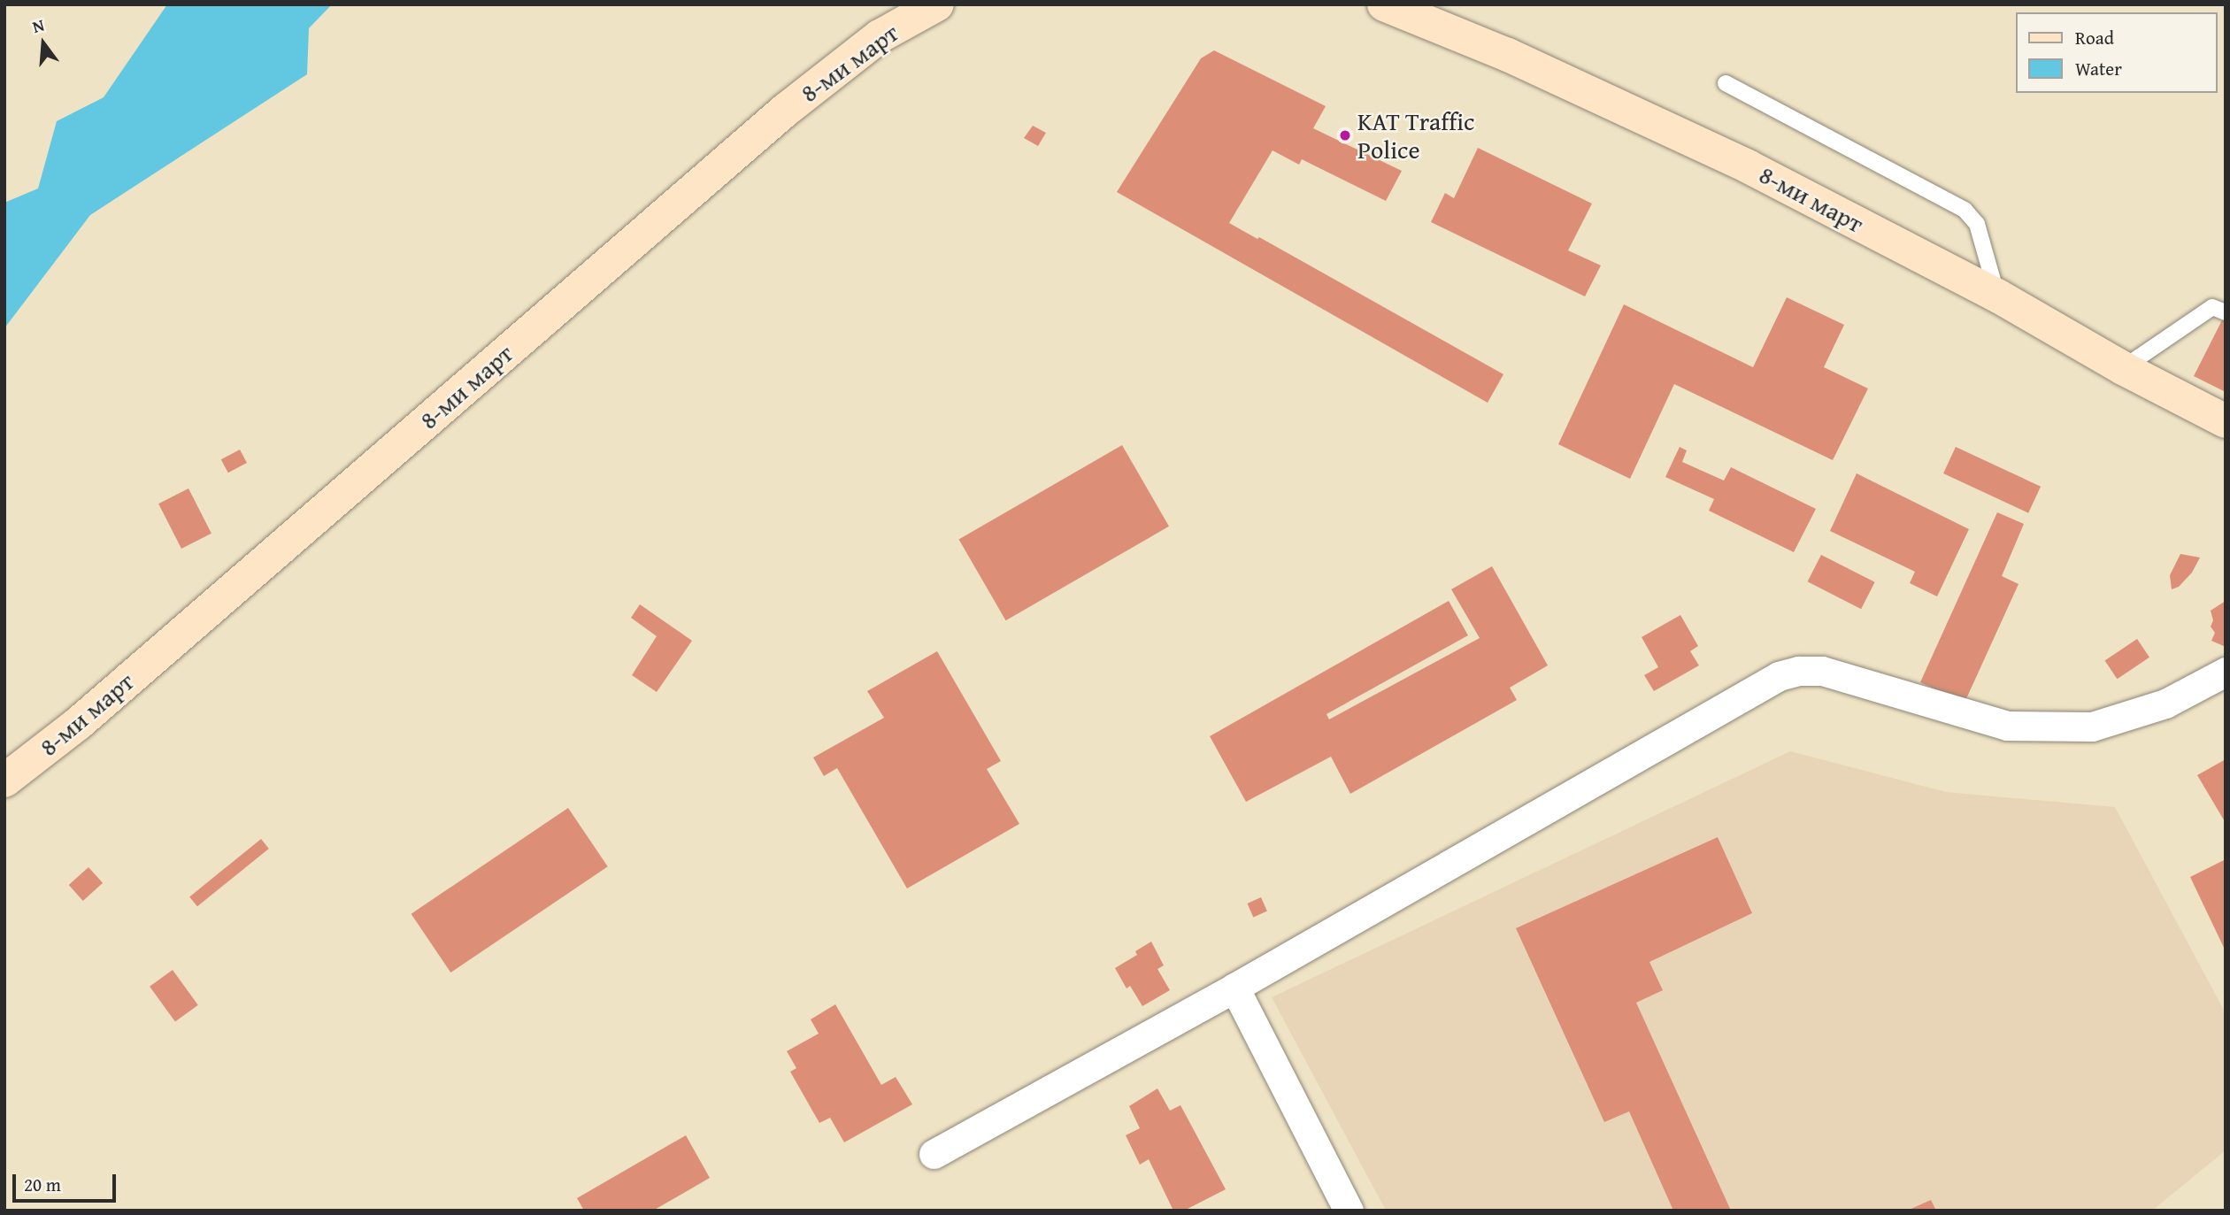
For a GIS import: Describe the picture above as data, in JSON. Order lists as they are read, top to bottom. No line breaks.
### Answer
{"streets":{"main road":["8-ми март"]},"places":["KAT Traffic Police"],"legend":["Road","Water"],"scale_bar":"20 m","north":"top"}
